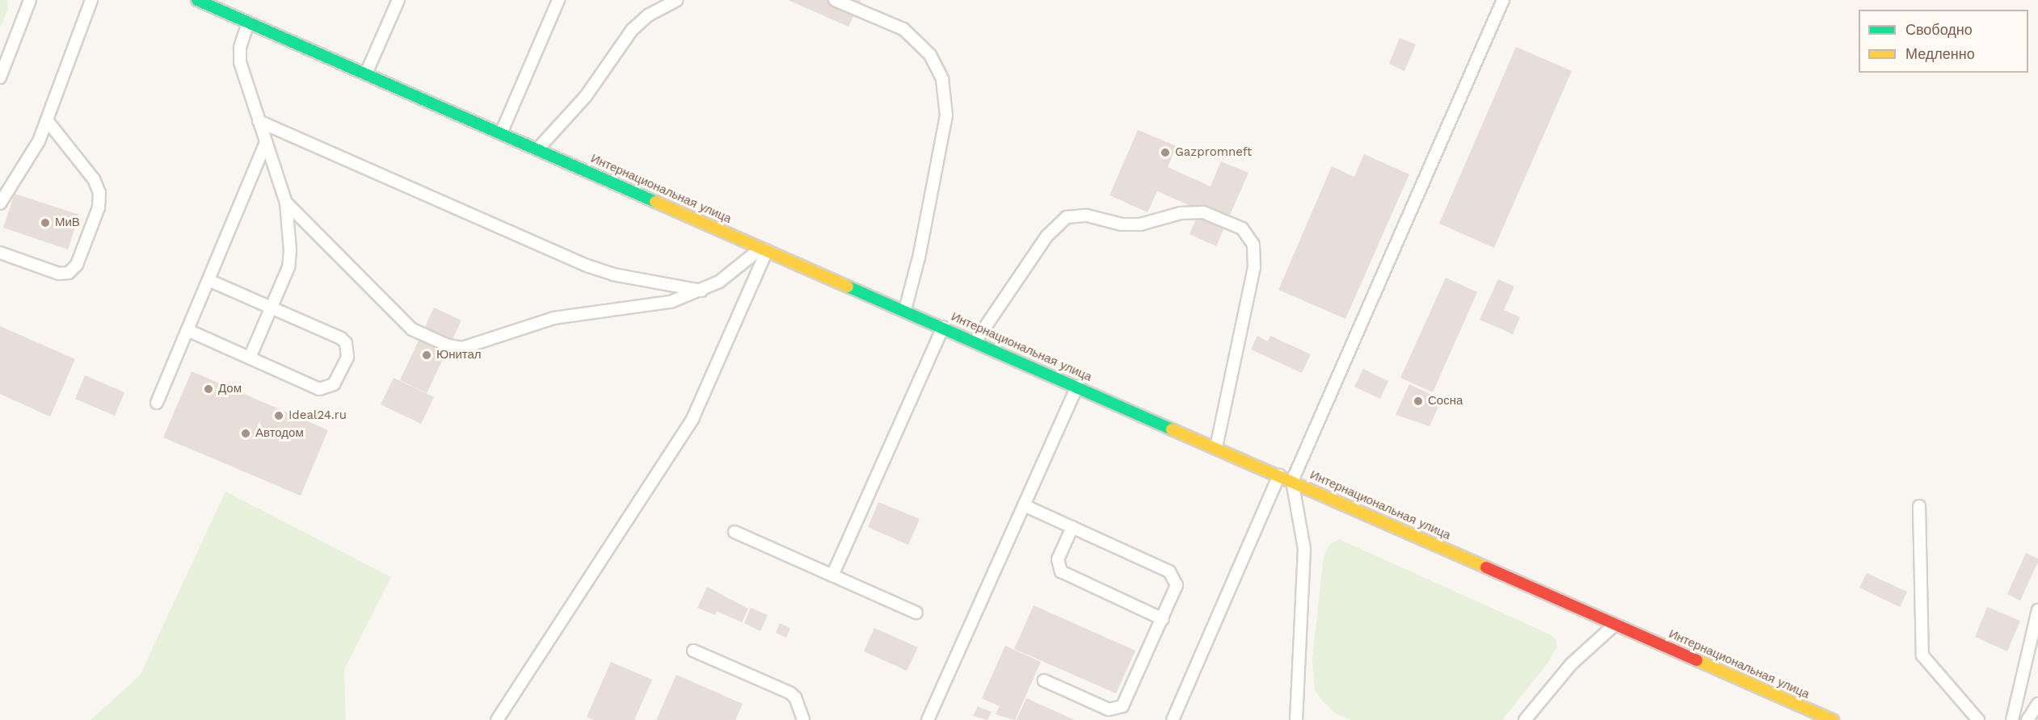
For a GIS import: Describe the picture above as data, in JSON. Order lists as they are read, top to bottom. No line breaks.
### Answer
{"streets":{"main road":["Интернациональная улица"]},"places":["Gazpromneft","МиВ","Юнитал","Дом","Сосна","Ideal24.ru","Автодом"],"legend":["Свободно","Медленно"]}
